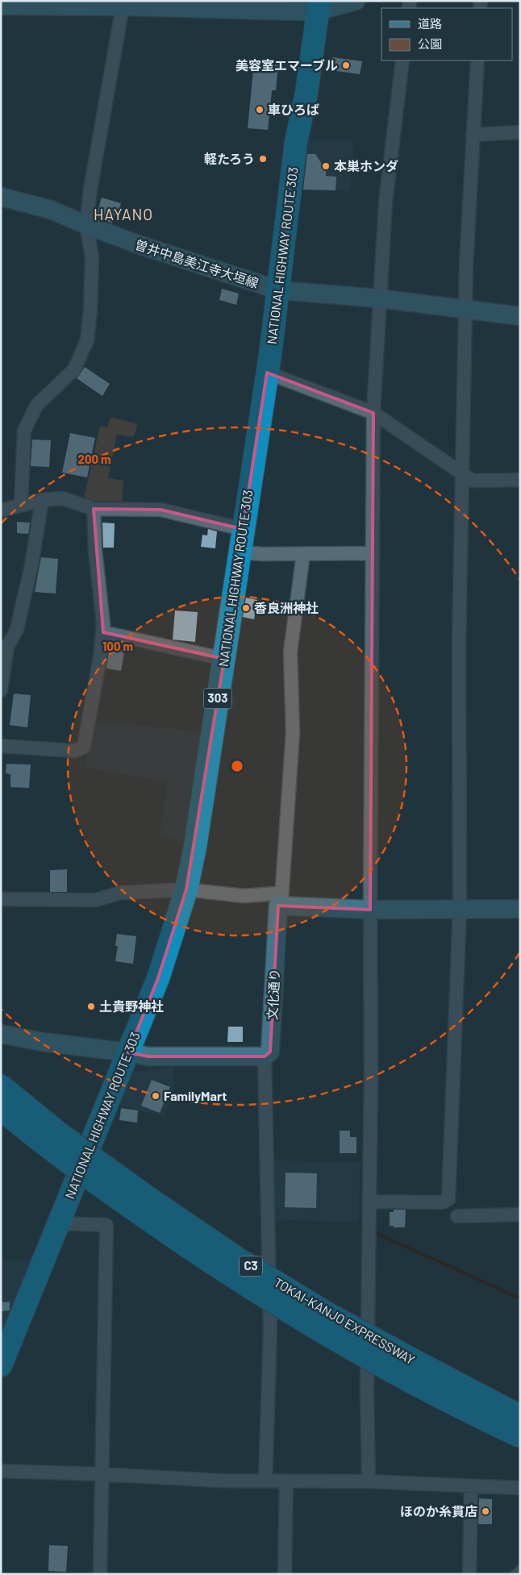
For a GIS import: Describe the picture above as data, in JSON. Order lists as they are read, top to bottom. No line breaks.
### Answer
{"streets":{"highway":["NATIONAL HIGHWAY ROUTE 303","303","C3","TOKAI-KANJO EXPRESSWAY"],"street":["曽井中島美江寺大垣線","文化通り"]},"crossings":[["NATIONAL HIGHWAY ROUTE 303","曽井中島美江寺大垣線"]],"districts":["HAYANO"],"places":["美容室エマーブル","車ひろば","軽たろう","本巣ホンダ","香良洲神社","土貴野神社","FamilyMart","ほのか糸貫店"],"legend":["道路","公園"],"rings":["200 m","100 m"]}
